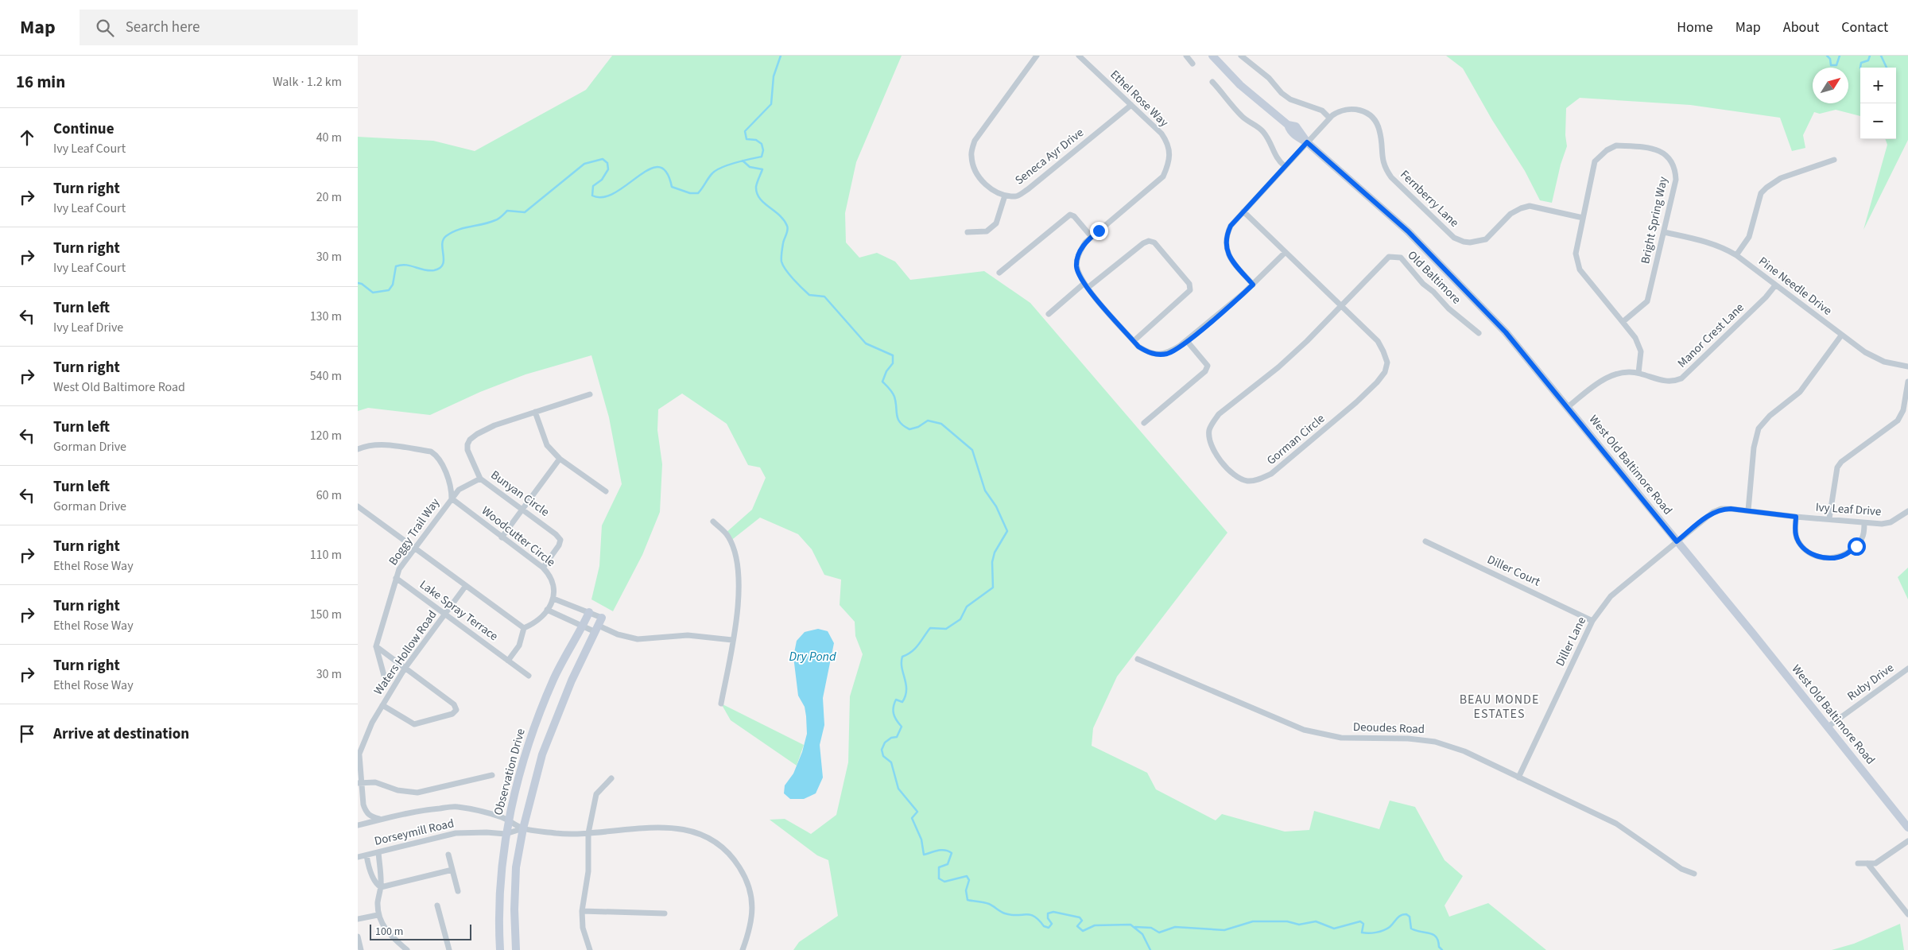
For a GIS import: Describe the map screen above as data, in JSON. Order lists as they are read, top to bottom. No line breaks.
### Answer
{"streets":{"street":["Ethel Rose Way","Seneca Ayr Drive","Fernberry Lane","Bright Spring Way","Old Baltimore","Pine Needle Drive","Manor Crest Lane","Gorman Circle","West Old Baltimore Road","Bunyan Circle","Ivy Leaf Drive","Boggy Trail Way","Woodcutter Circle","Diller Court","Lake Spray Terrace","Diller Lane","Waters Hollow Road","Ruby Drive","Deoudes Road","Observation Drive","Dorseymill Road"]},"crossings":[["Ethel Rose Way","Seneca Ayr Drive"],["Ethel Rose Way","Fernberry Lane"],["Ethel Rose Way","Gorman Circle"],["Fernberry Lane","Bright Spring Way"],["Fernberry Lane","Gorman Circle"],["Fernberry Lane","West Old Baltimore Road"],["Bright Spring Way","Pine Needle Drive"],["Bright Spring Way","Manor Crest Lane"],["Old Baltimore","Gorman Circle"],["Pine Needle Drive","Manor Crest Lane"],["Manor Crest Lane","West Old Baltimore Road"],["West Old Baltimore Road","Ivy Leaf Drive"],["West Old Baltimore Road","Diller Lane"],["West Old Baltimore Road","Ruby Drive"],["Bunyan Circle","Boggy Trail Way"],["Bunyan Circle","Woodcutter Circle"],["Ivy Leaf Drive","Diller Lane"],["Boggy Trail Way","Woodcutter Circle"],["Boggy Trail Way","Lake Spray Terrace"],["Diller Court","Diller Lane"],["Lake Spray Terrace","Waters Hollow Road"],["Diller Lane","Deoudes Road"],["Waters Hollow Road","Dorseymill Road"],["Observation Drive","Dorseymill Road"]],"districts":["BEAU MONDE ESTATES"],"water":["Dry Pond"],"scale_bar":"100 m","north":"top right","page":{"header":"Map","search":"Search here","nav":["Home","Map","About","Contact"],"heading":["16 min","Walk · 1.2 km"],"map_buttons":["+","−"],"list":[["Continue","Ivy Leaf Court","40 m"],["Turn right","Ivy Leaf Court","20 m"],["Turn right","Ivy Leaf Court","30 m"],["Turn left","Ivy Leaf Drive","130 m"],["Turn right","West Old Baltimore Road","540 m"],["Turn left","Gorman Drive","120 m"],["Turn left","Gorman Drive","60 m"],["Turn right","Ethel Rose Way","110 m"],["Turn right","Ethel Rose Way","150 m"],["Turn right","Ethel Rose Way","30 m"],"Arrive at destination"],"scale":"100 m"}}
